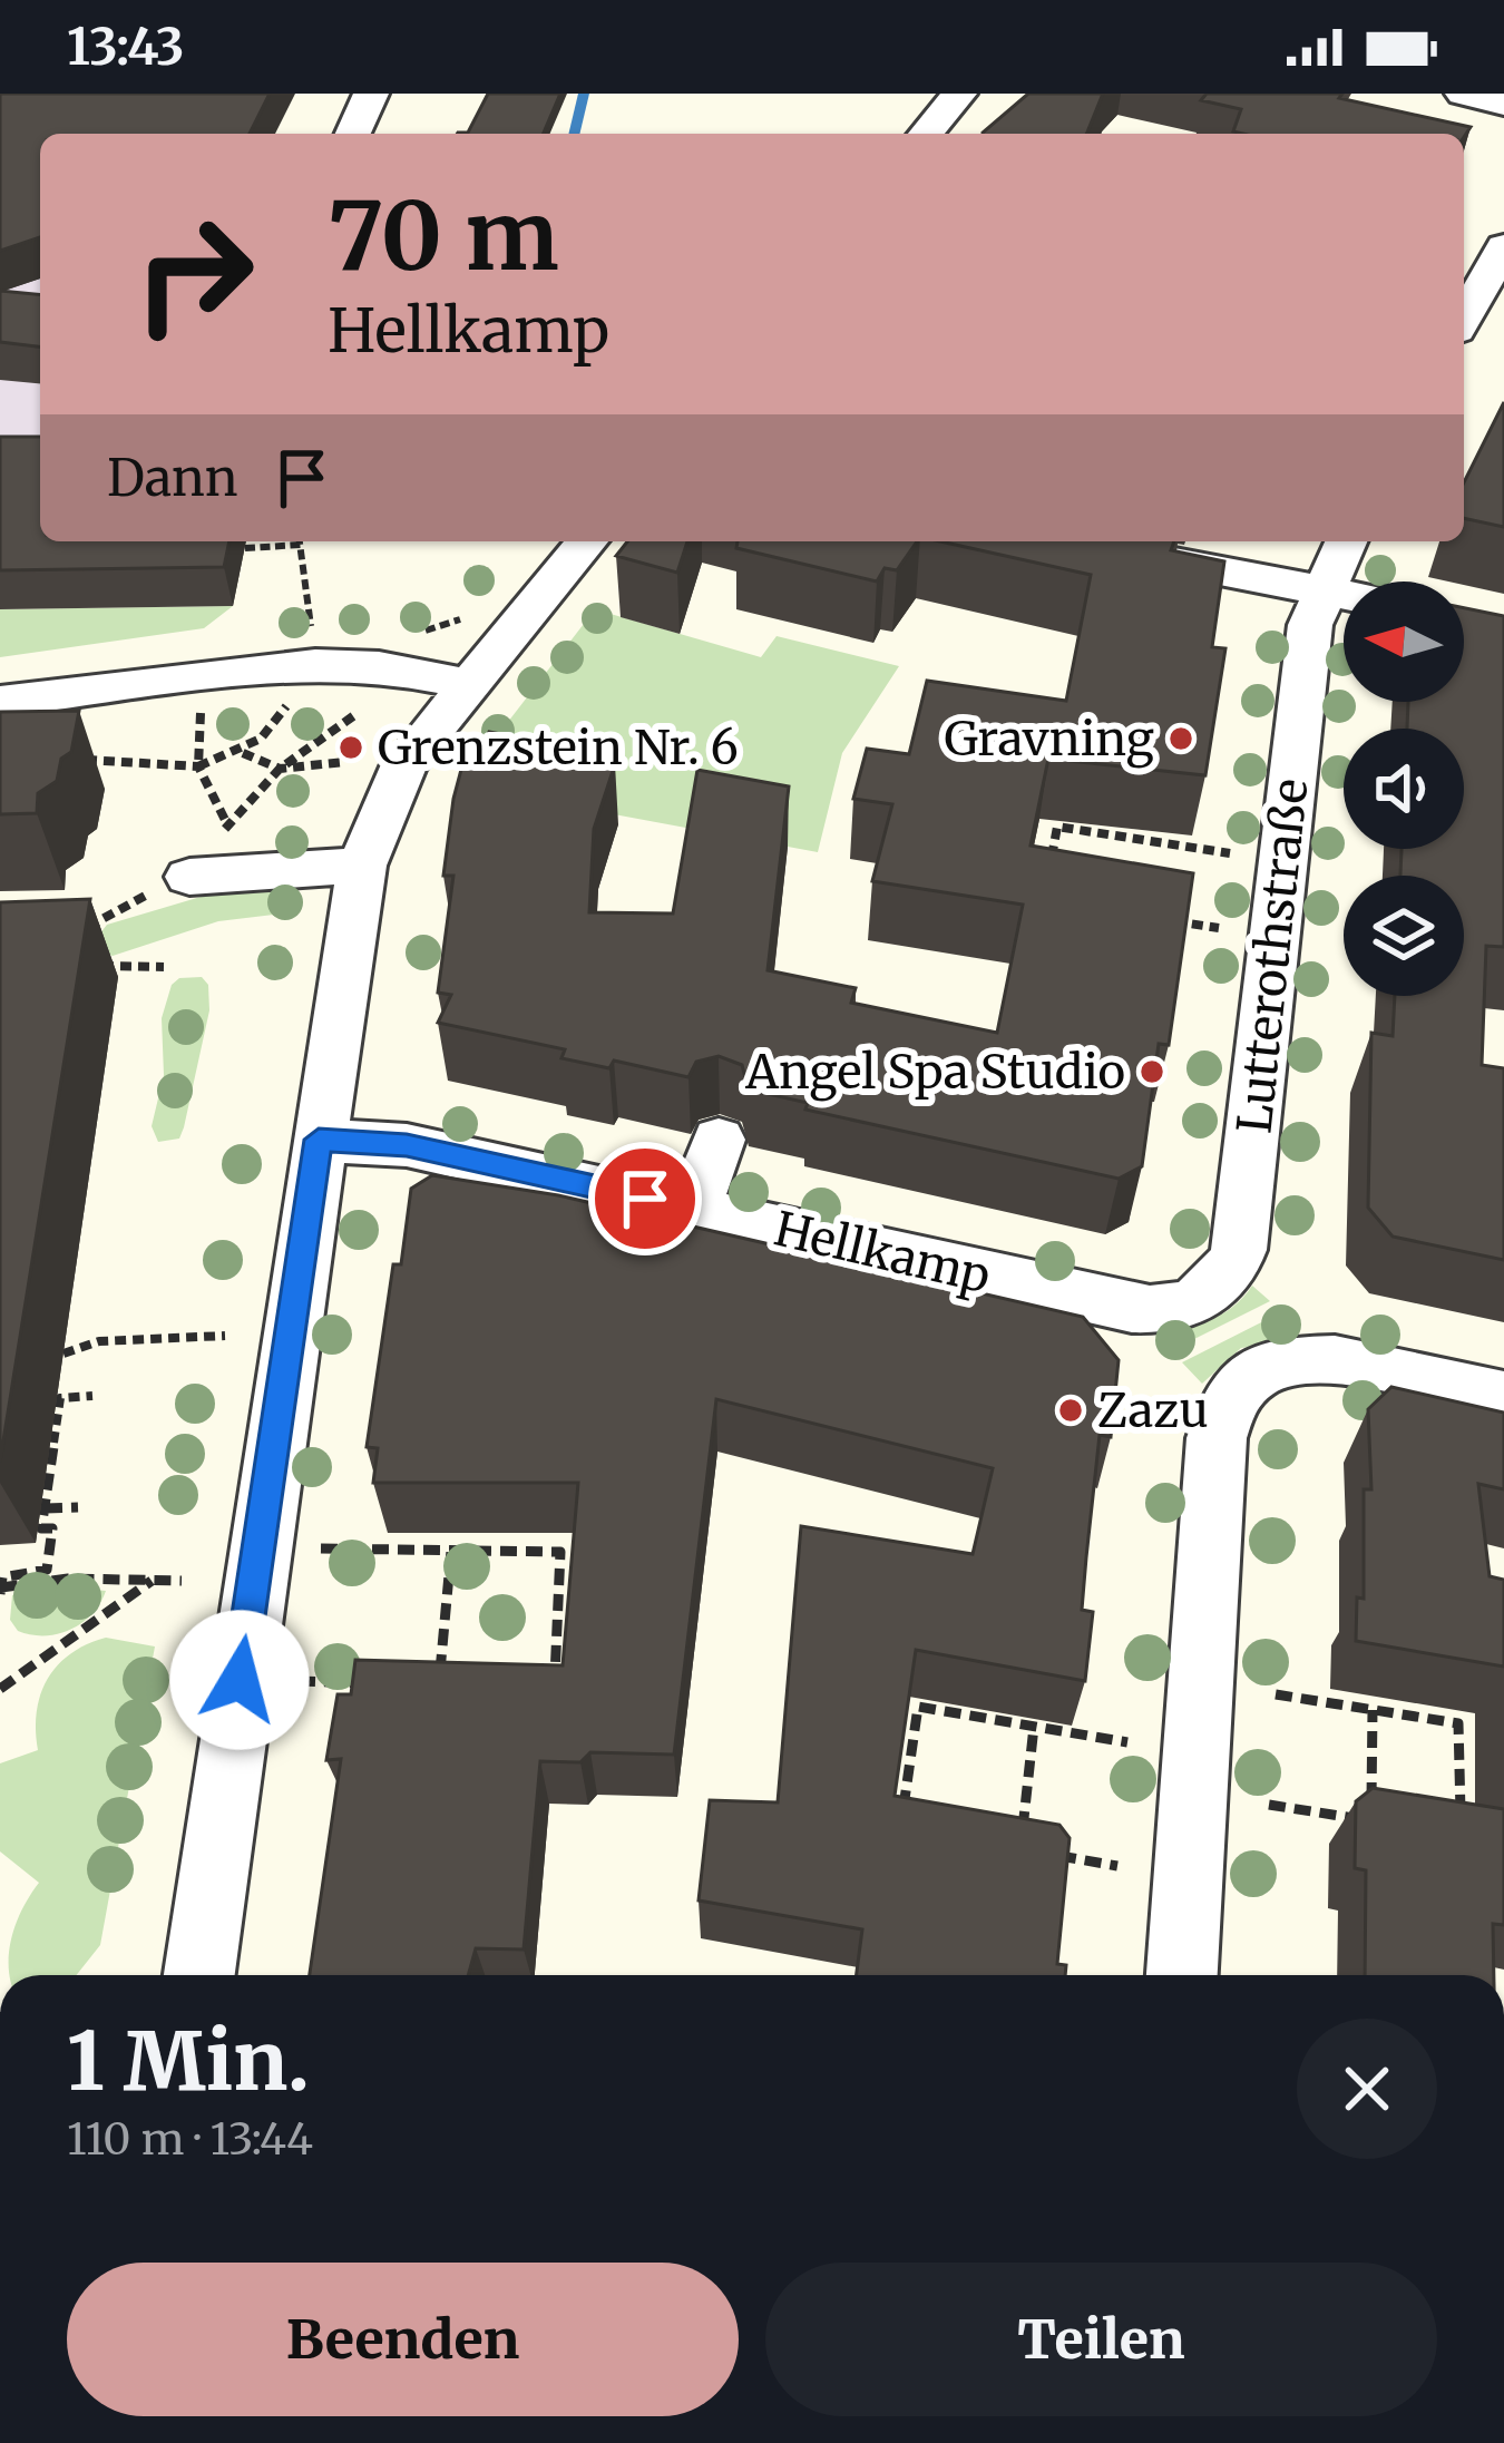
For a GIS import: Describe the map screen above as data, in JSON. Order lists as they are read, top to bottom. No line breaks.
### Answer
{"streets":{"street":["Lutterothstraße","Hellkamp"]},"crossings":[["Lutterothstraße","Hellkamp"]],"places":["Gravning","Grenzstein Nr. 6","Angel Spa Studio","Zazu"],"north":"left","page":{"status":"13:43","turn":["70 m","Hellkamp"],"then":"Dann","heading":["1 Min.","110 m · 13:44"],"buttons":["Beenden","Teilen"]}}
